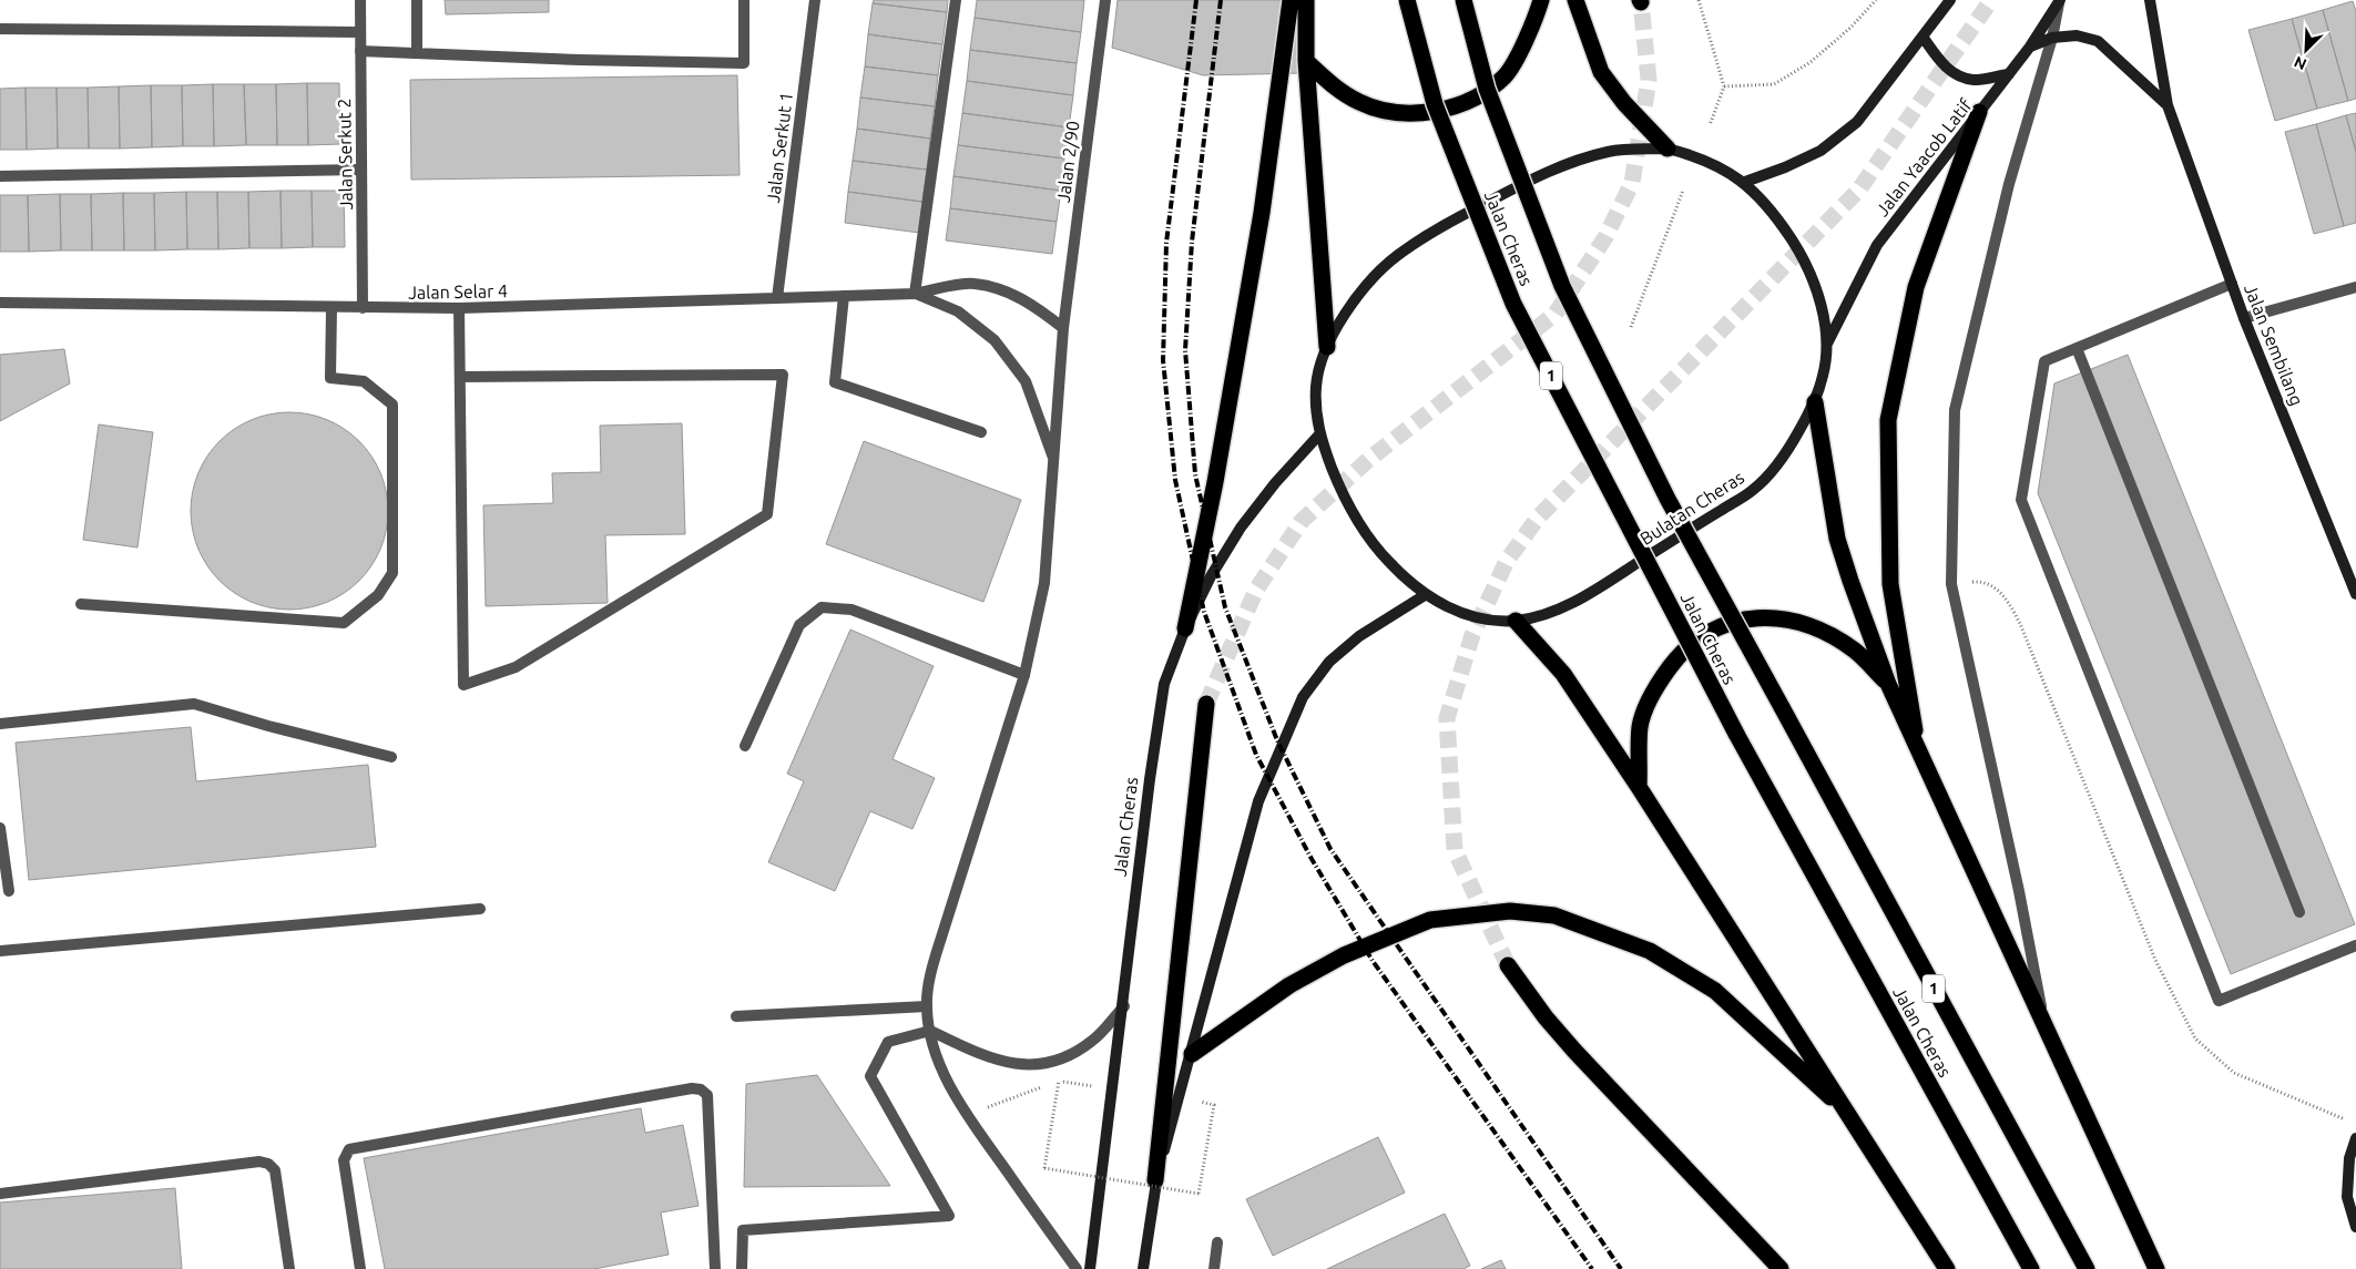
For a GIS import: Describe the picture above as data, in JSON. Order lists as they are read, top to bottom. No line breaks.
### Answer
{"streets":{"highway":["Jalan Cheras","1"],"main road":["Jalan Yaacob Latif","Jalan Sembilang","Bulatan Cheras"],"street":["Jalan Serkut 1","Jalan Serkut 2","Jalan 2/90","Jalan Selar 4"]},"crossings":[["Jalan Serkut 1","Jalan Selar 4"],["Jalan Serkut 2","Jalan Selar 4"],["Jalan Yaacob Latif","Jalan Sembilang"],["Jalan Yaacob Latif","Bulatan Cheras"],["Jalan 2/90","Jalan Selar 4"],["Jalan Cheras","Bulatan Cheras"]],"north":"bottom left"}
